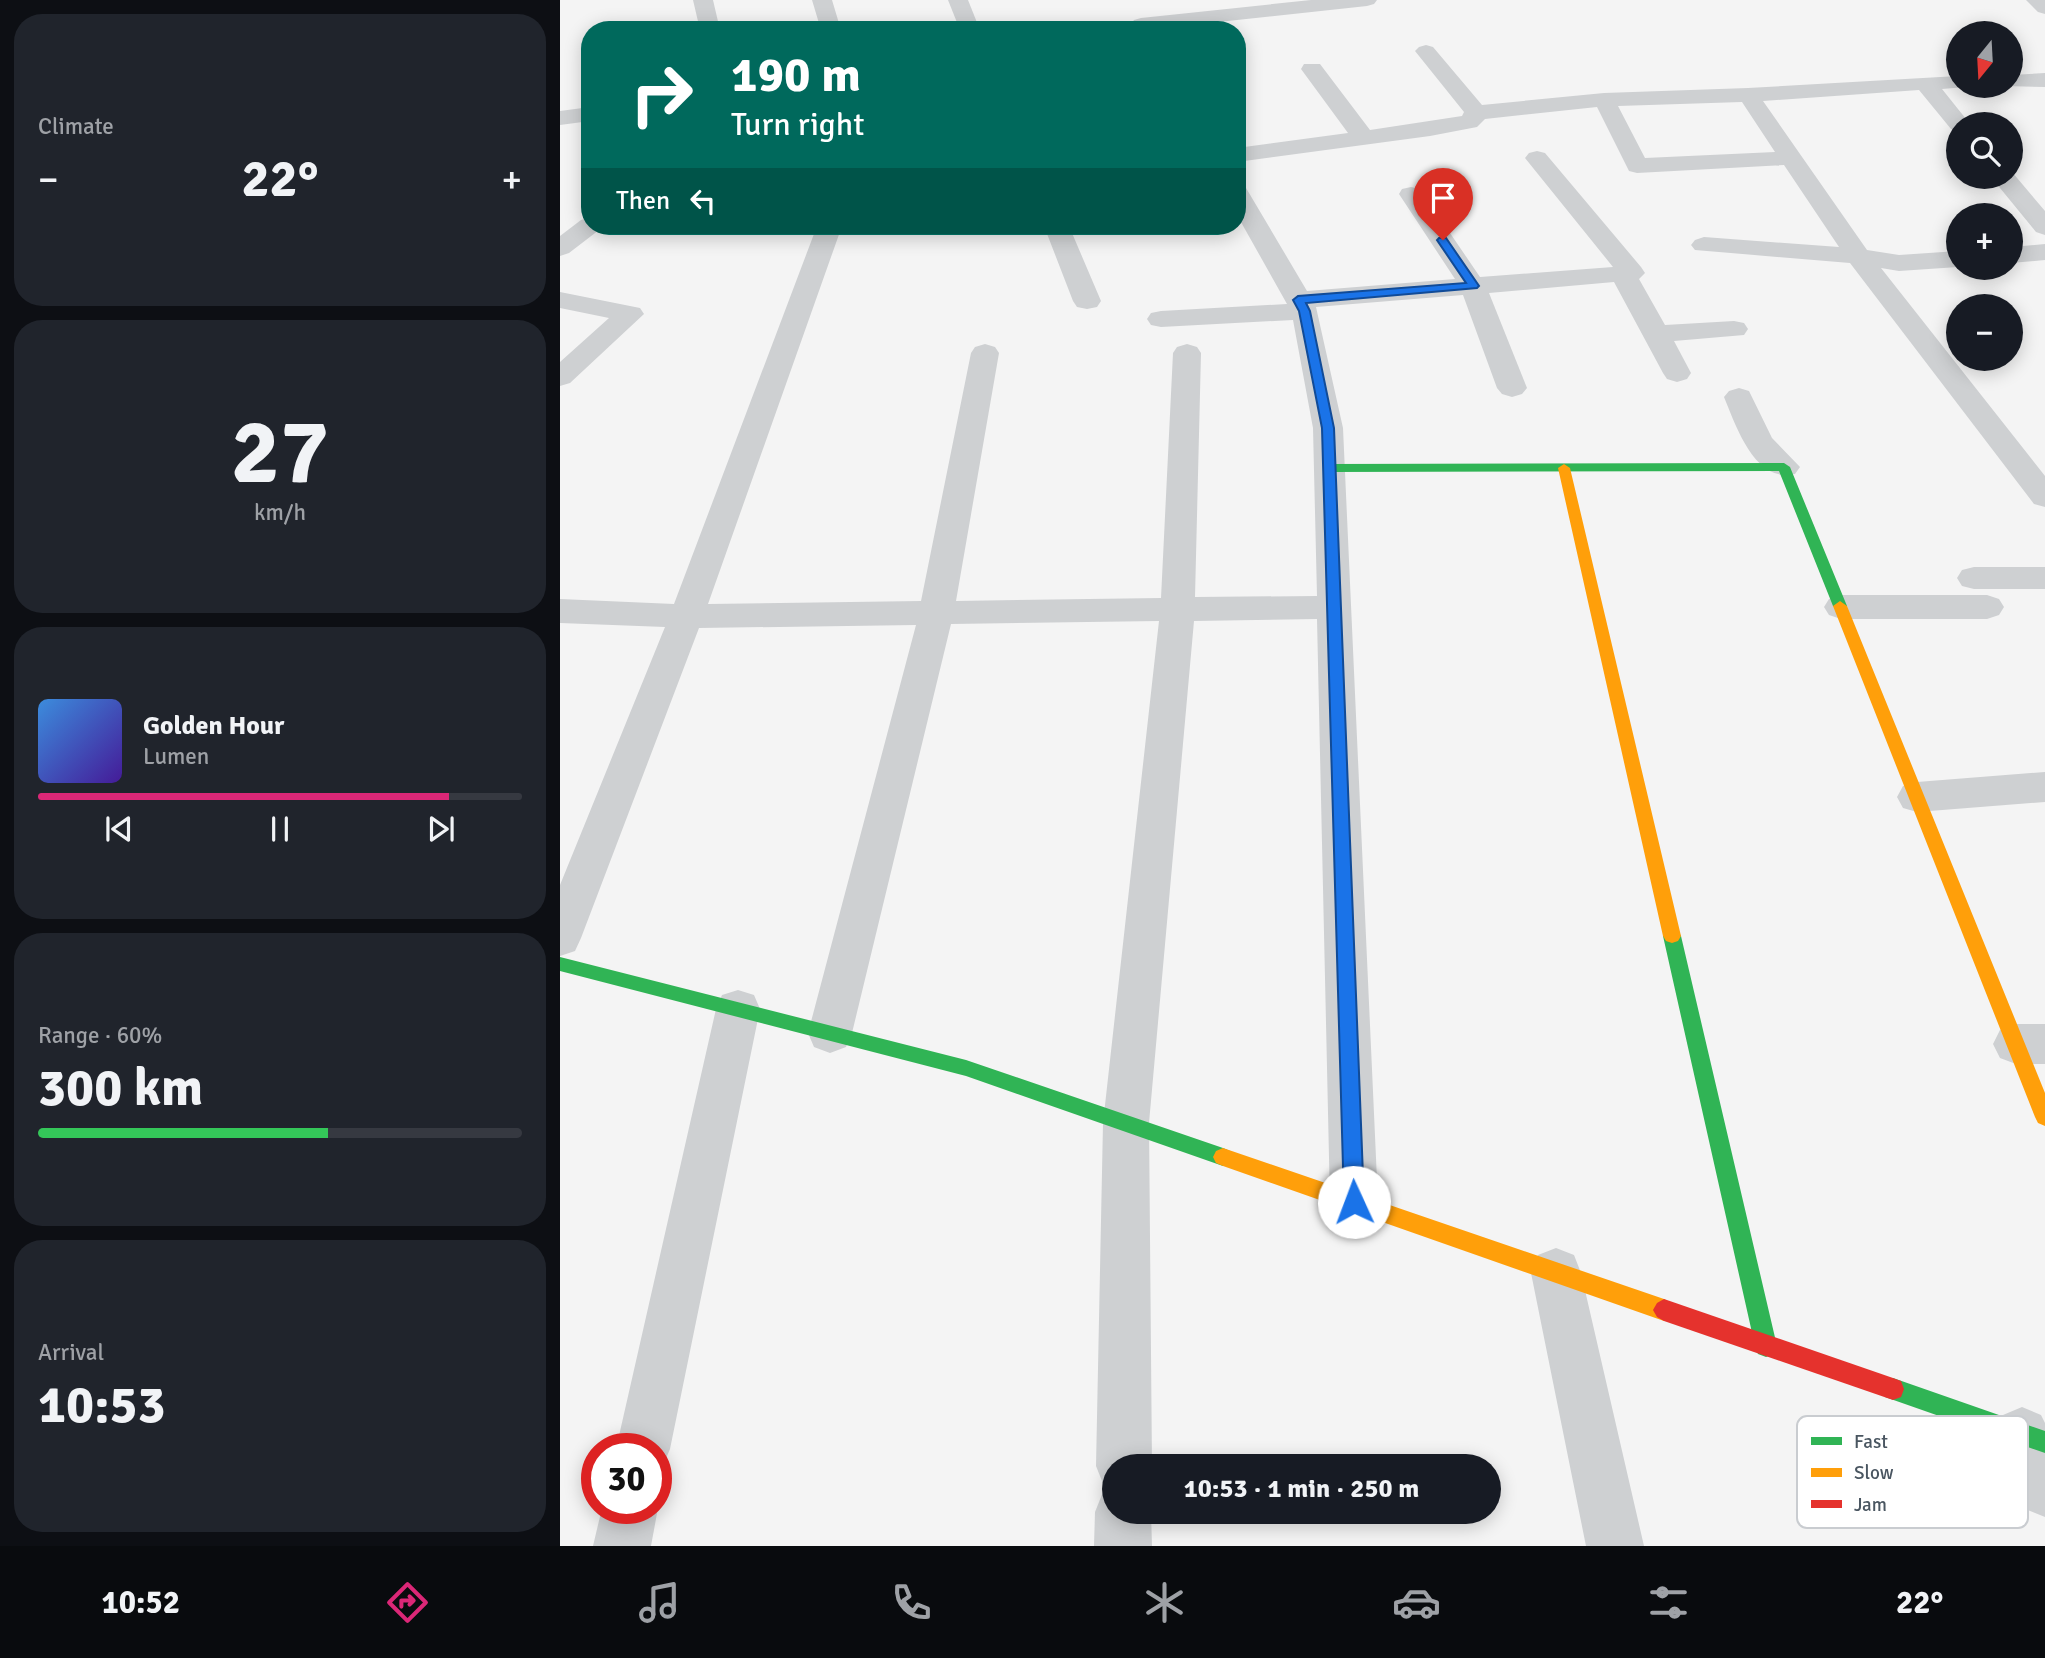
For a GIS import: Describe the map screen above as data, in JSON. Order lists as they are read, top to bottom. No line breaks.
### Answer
{"legend":["Fast","Slow","Jam"],"north":"bottom","page":{"tile":["Climate",["27","km/h"],["Range · 60%","300 km"],["Arrival","10:53"]],"map_buttons":["+","−"],"turn":["190 m","Turn right"],"heat":["−","22°","+"],"then":"Then","song":["Golden Hour","Lumen"],"limit":"30","trip":"10:53 · 1 min · 250 m","tabs":["10:52","22°"]}}
